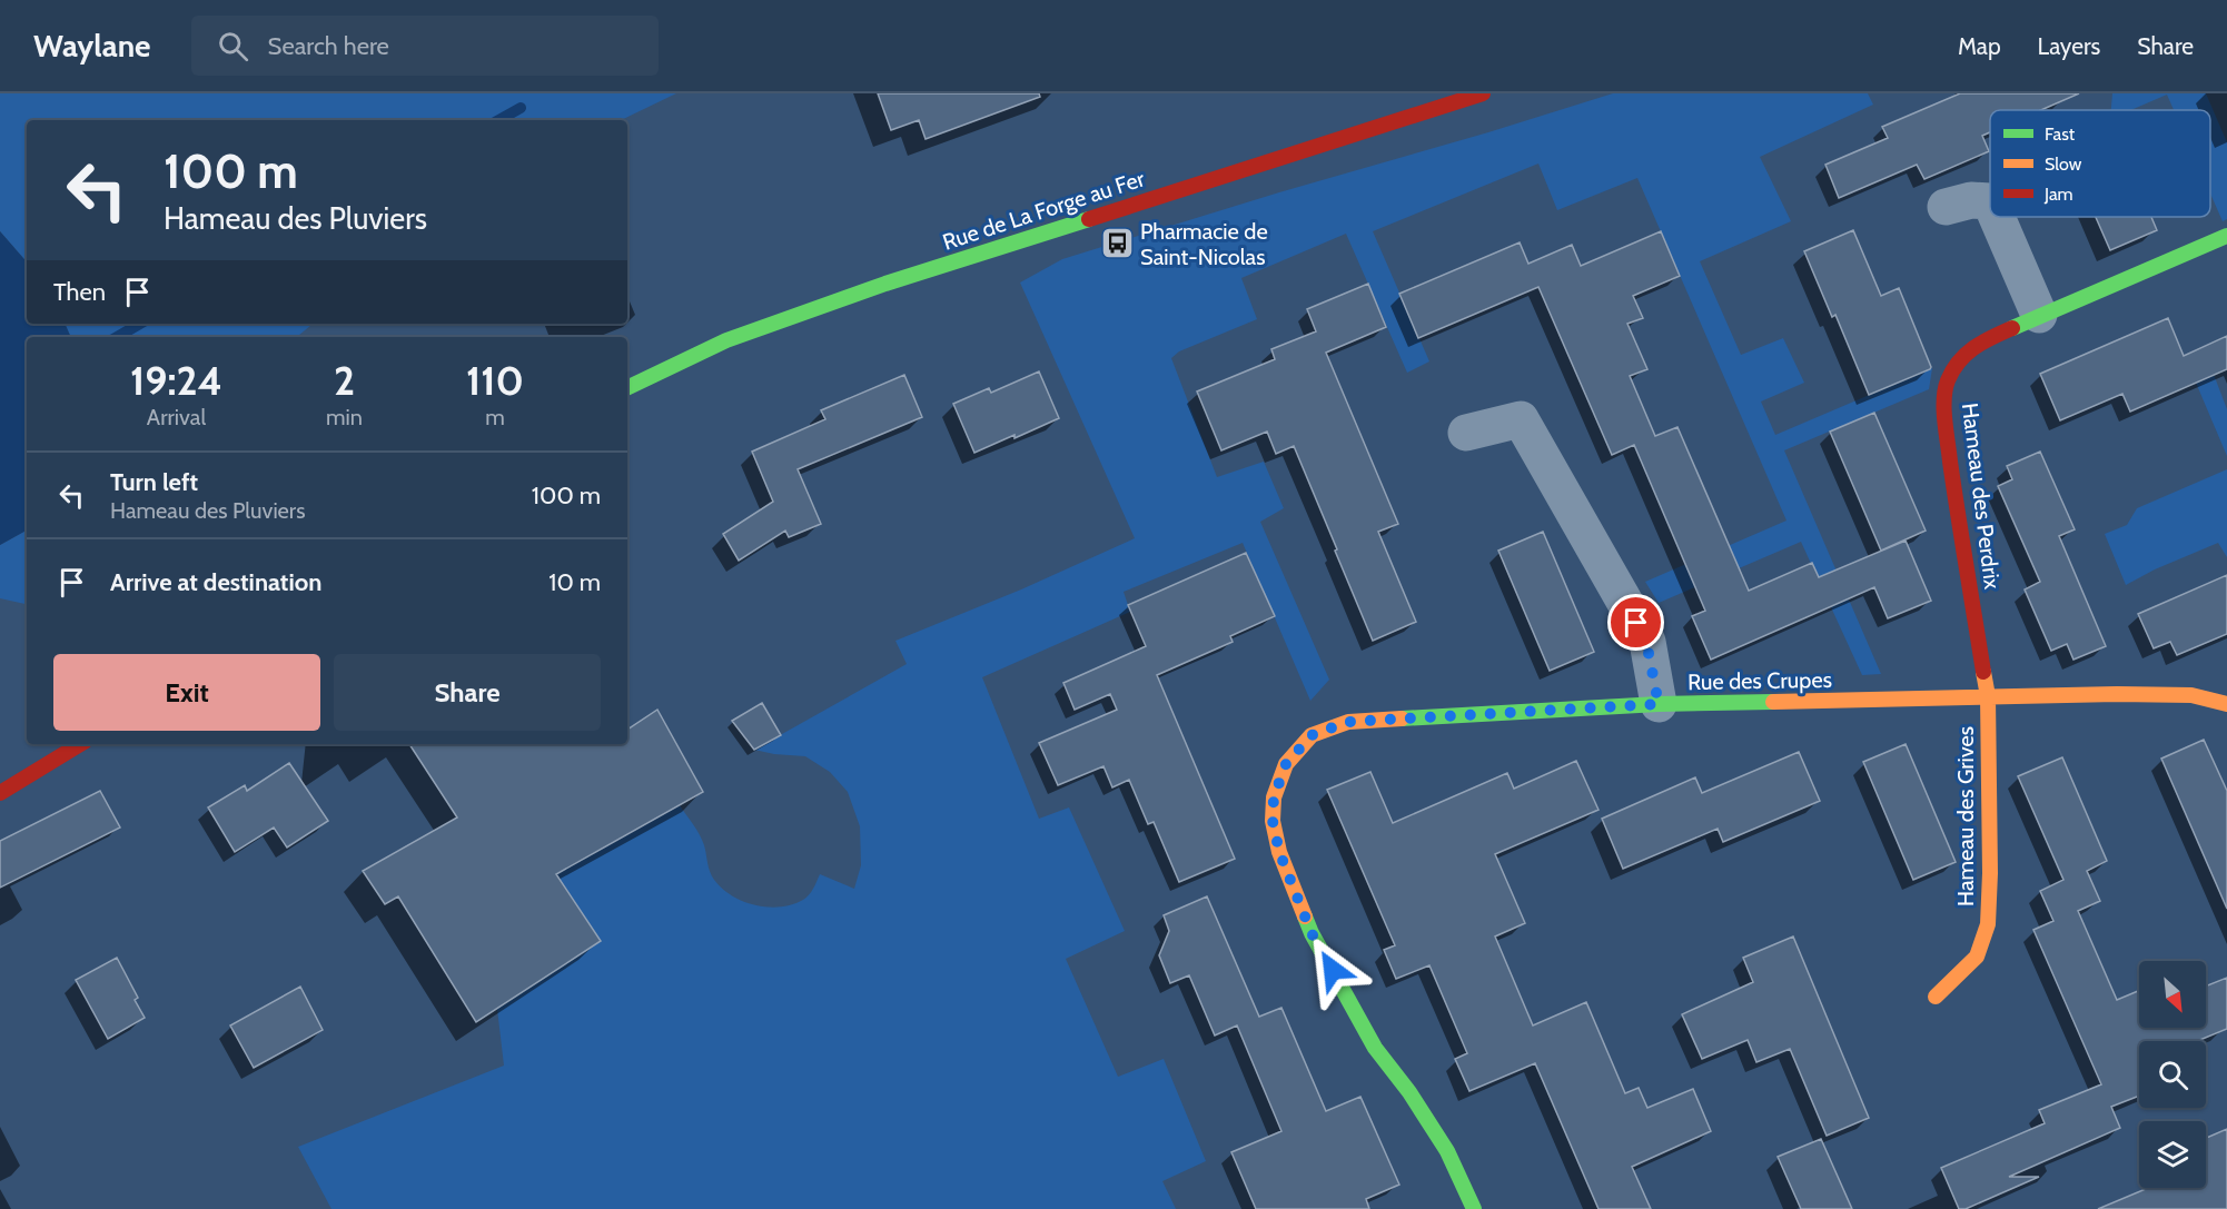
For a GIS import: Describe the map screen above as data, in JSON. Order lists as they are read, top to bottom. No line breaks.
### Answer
{"streets":{"street":["Rue de La Forge au Fer","Hameau des Perdrix","Rue des Crupes","Hameau des Grives"]},"crossings":[["Hameau des Perdrix","Rue des Crupes"],["Hameau des Perdrix","Hameau des Grives"],["Rue des Crupes","Hameau des Grives"]],"places":{"bus stop":["Pharmacie de Saint-Nicolas"]},"legend":["Fast","Slow","Jam"],"north":"bottom right","page":{"header":"Waylane","search":"Search here","nav":["Map","Layers","Share"],"turn":["100 m","Hameau des Pluviers"],"then":"Then","eta":["19:24","Arrival","2","min","110","m"],"list":[{"name":"Turn left","note":"Hameau des Pluviers","value":"100 m"},{"name":"Arrive at destination","value":"10 m"}],"buttons":["Exit","Share"]}}
